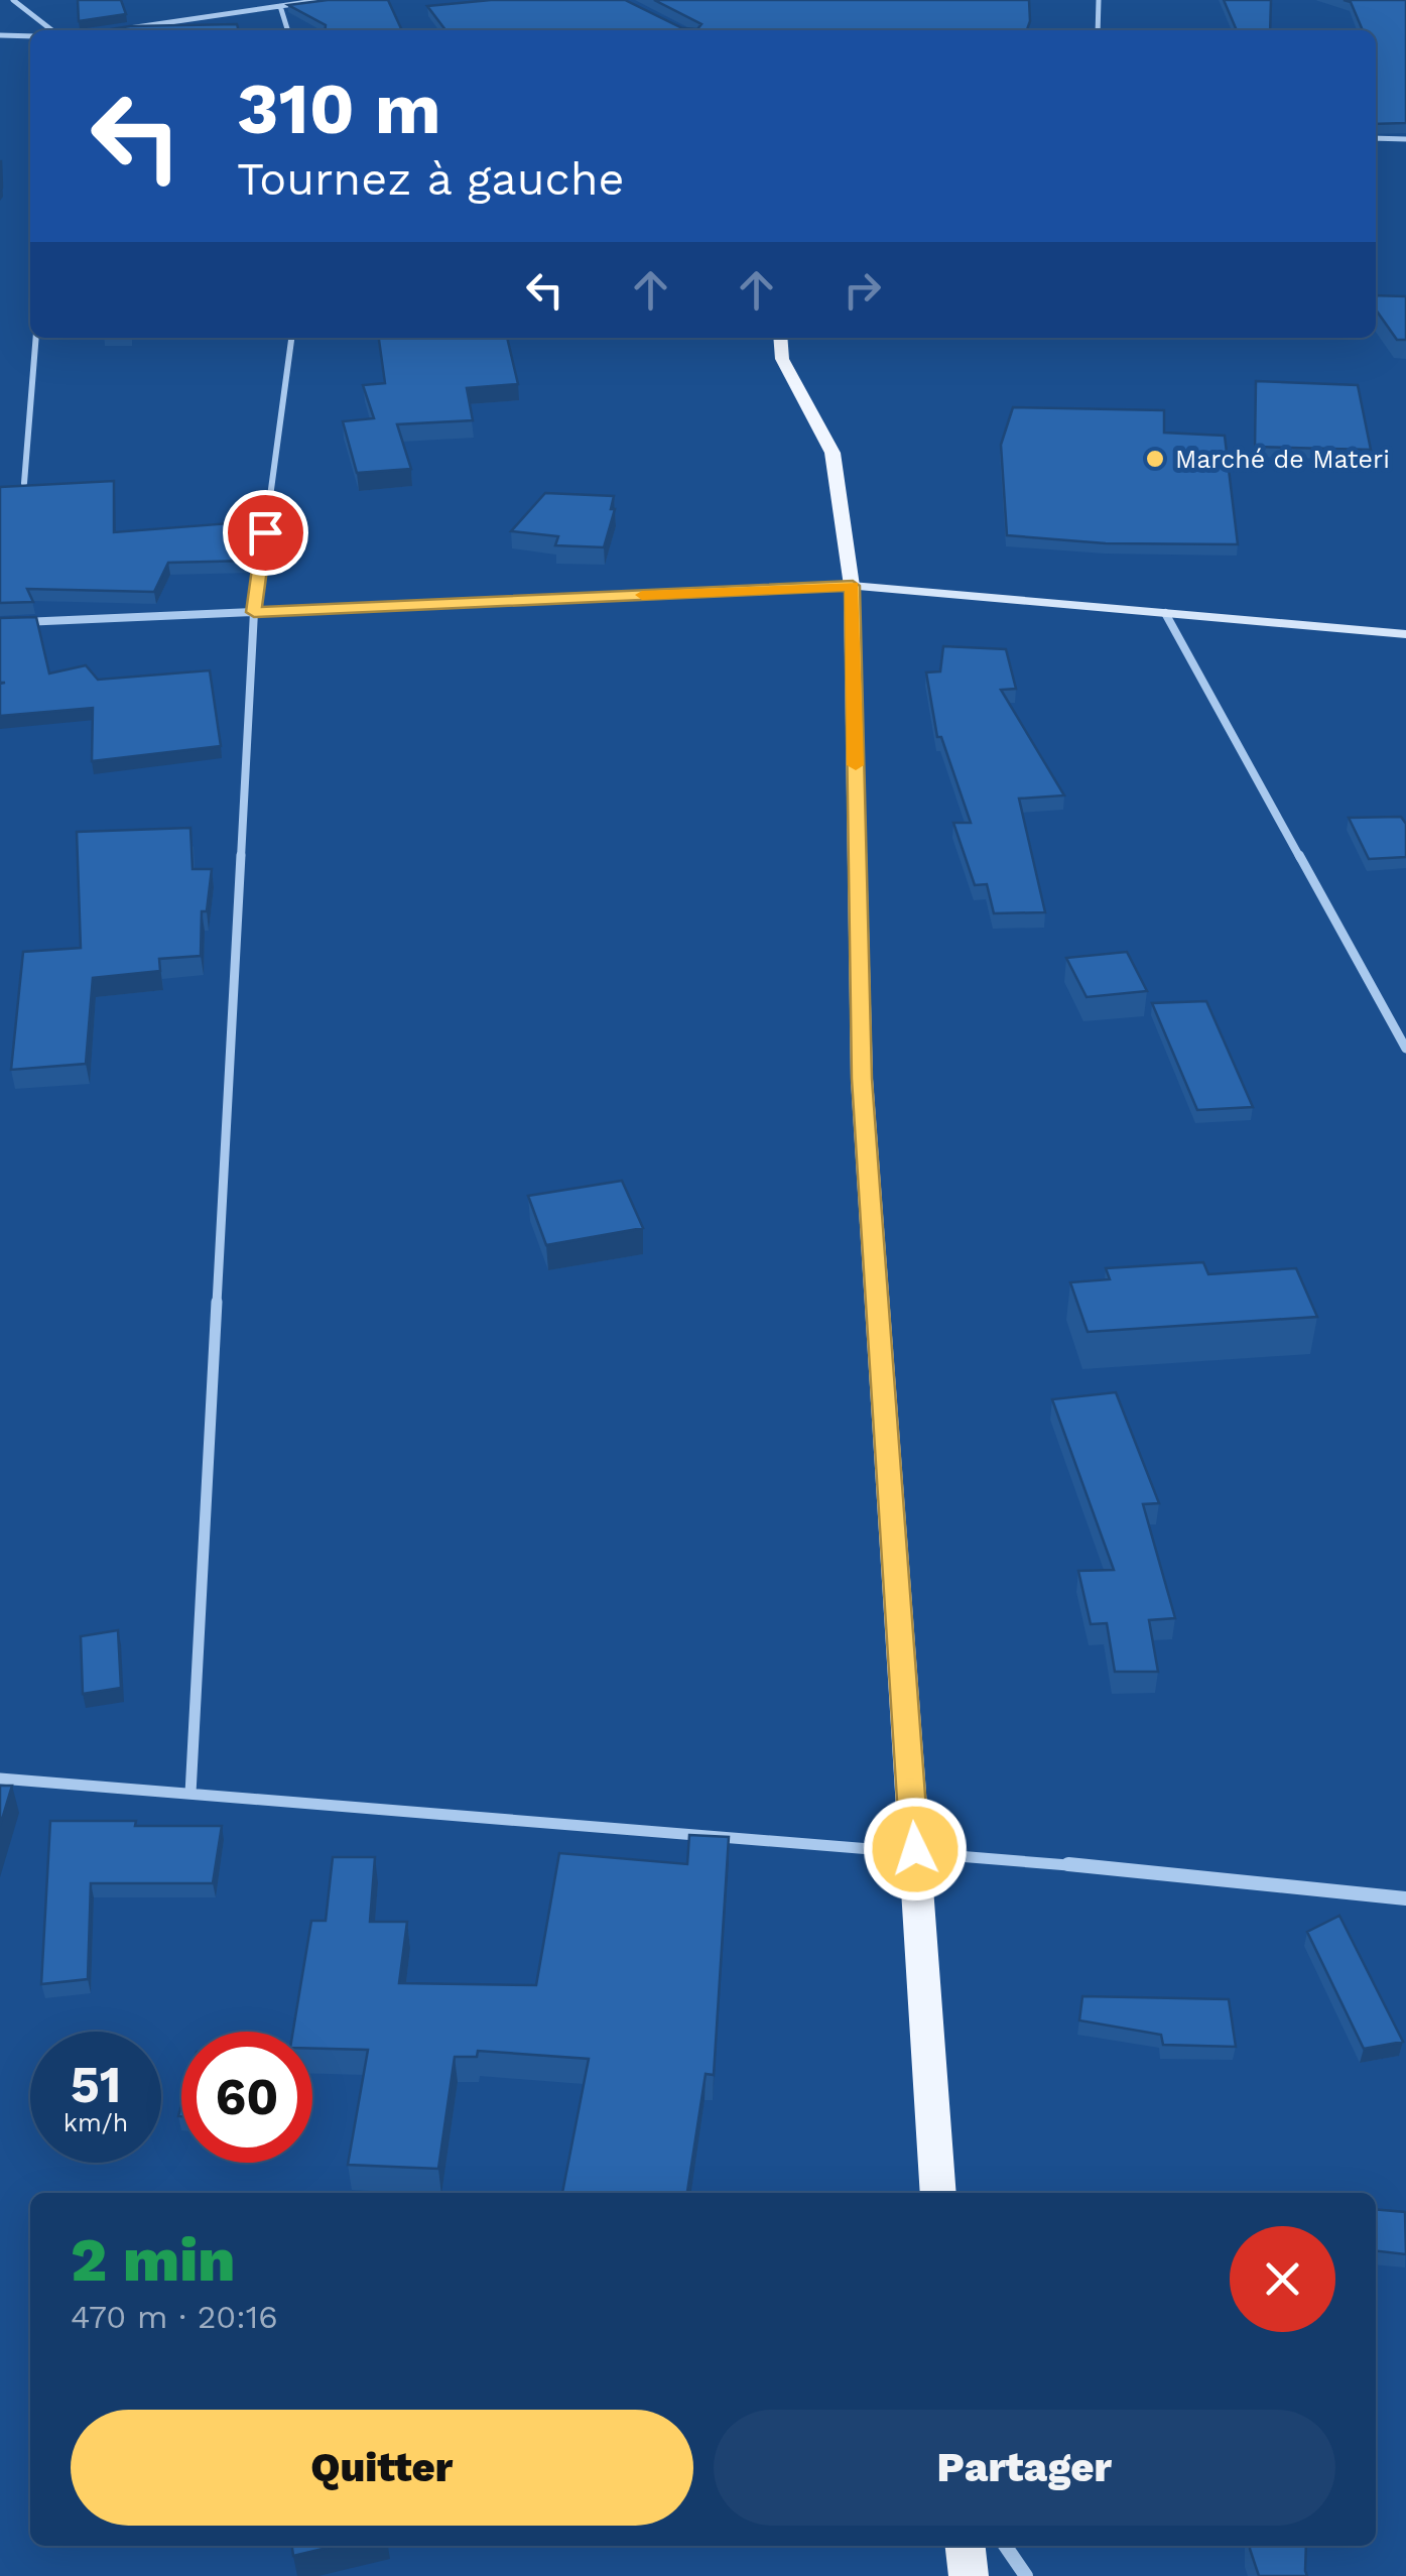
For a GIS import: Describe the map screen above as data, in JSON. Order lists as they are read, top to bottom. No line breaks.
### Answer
{"places":["Marché de Materi"],"page":{"turn":["310 m","Tournez à gauche"],"speed":"51 km/h","limit":"60","heading":["2 min","470 m · 20:16"],"buttons":["Quitter","Partager"]}}
